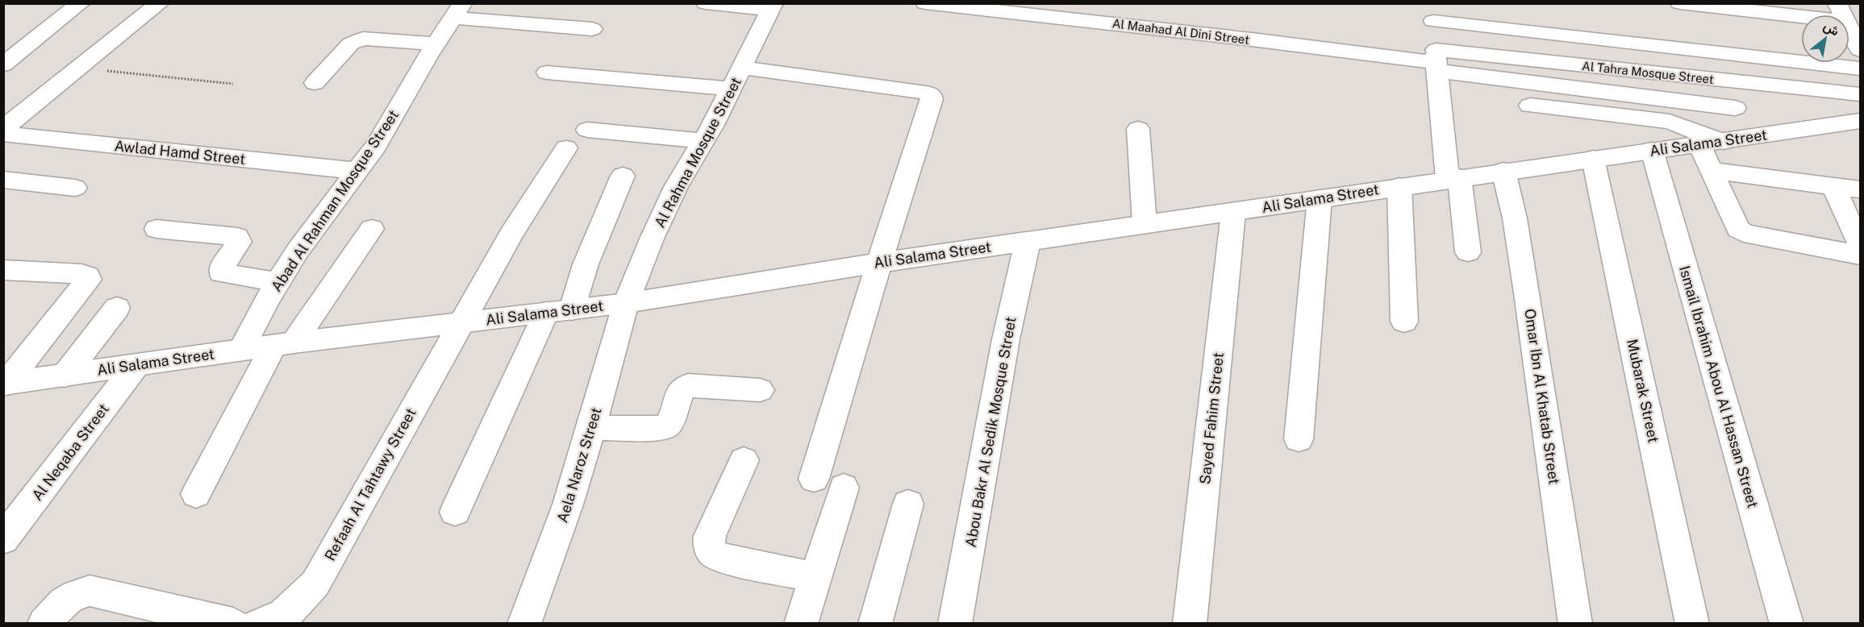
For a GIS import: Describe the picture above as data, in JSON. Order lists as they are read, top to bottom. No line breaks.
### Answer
{"streets":{"street":["Al Maahad Al Dini Street","Al Tahra Mosque Street","Ali Salama Street","Awlad Hamd Street","Al Rahma Mosque Street","Abad Al Rahman Mosque Street","Ismail Ibrahim Abou Al Hassan Street","Mubarak Street","Omar Ibn Al Khatab Street","Sayed Fahim Street","Abou Bakr Al Sedik Mosque Street","Al Neqaba Street","Aela Naroz Street","Refaah Al Tahtawy Street"]},"crossings":[["Al Maahad Al Dini Street","Al Tahra Mosque Street"],["Ali Salama Street","Al Rahma Mosque Street"],["Ali Salama Street","Abad Al Rahman Mosque Street"],["Ali Salama Street","Ismail Ibrahim Abou Al Hassan Street"],["Ali Salama Street","Mubarak Street"],["Ali Salama Street","Omar Ibn Al Khatab Street"],["Ali Salama Street","Sayed Fahim Street"],["Ali Salama Street","Abou Bakr Al Sedik Mosque Street"],["Ali Salama Street","Al Neqaba Street"],["Ali Salama Street","Aela Naroz Street"],["Ali Salama Street","Refaah Al Tahtawy Street"],["Awlad Hamd Street","Abad Al Rahman Mosque Street"],["Al Rahma Mosque Street","Aela Naroz Street"]],"north":"top right"}
